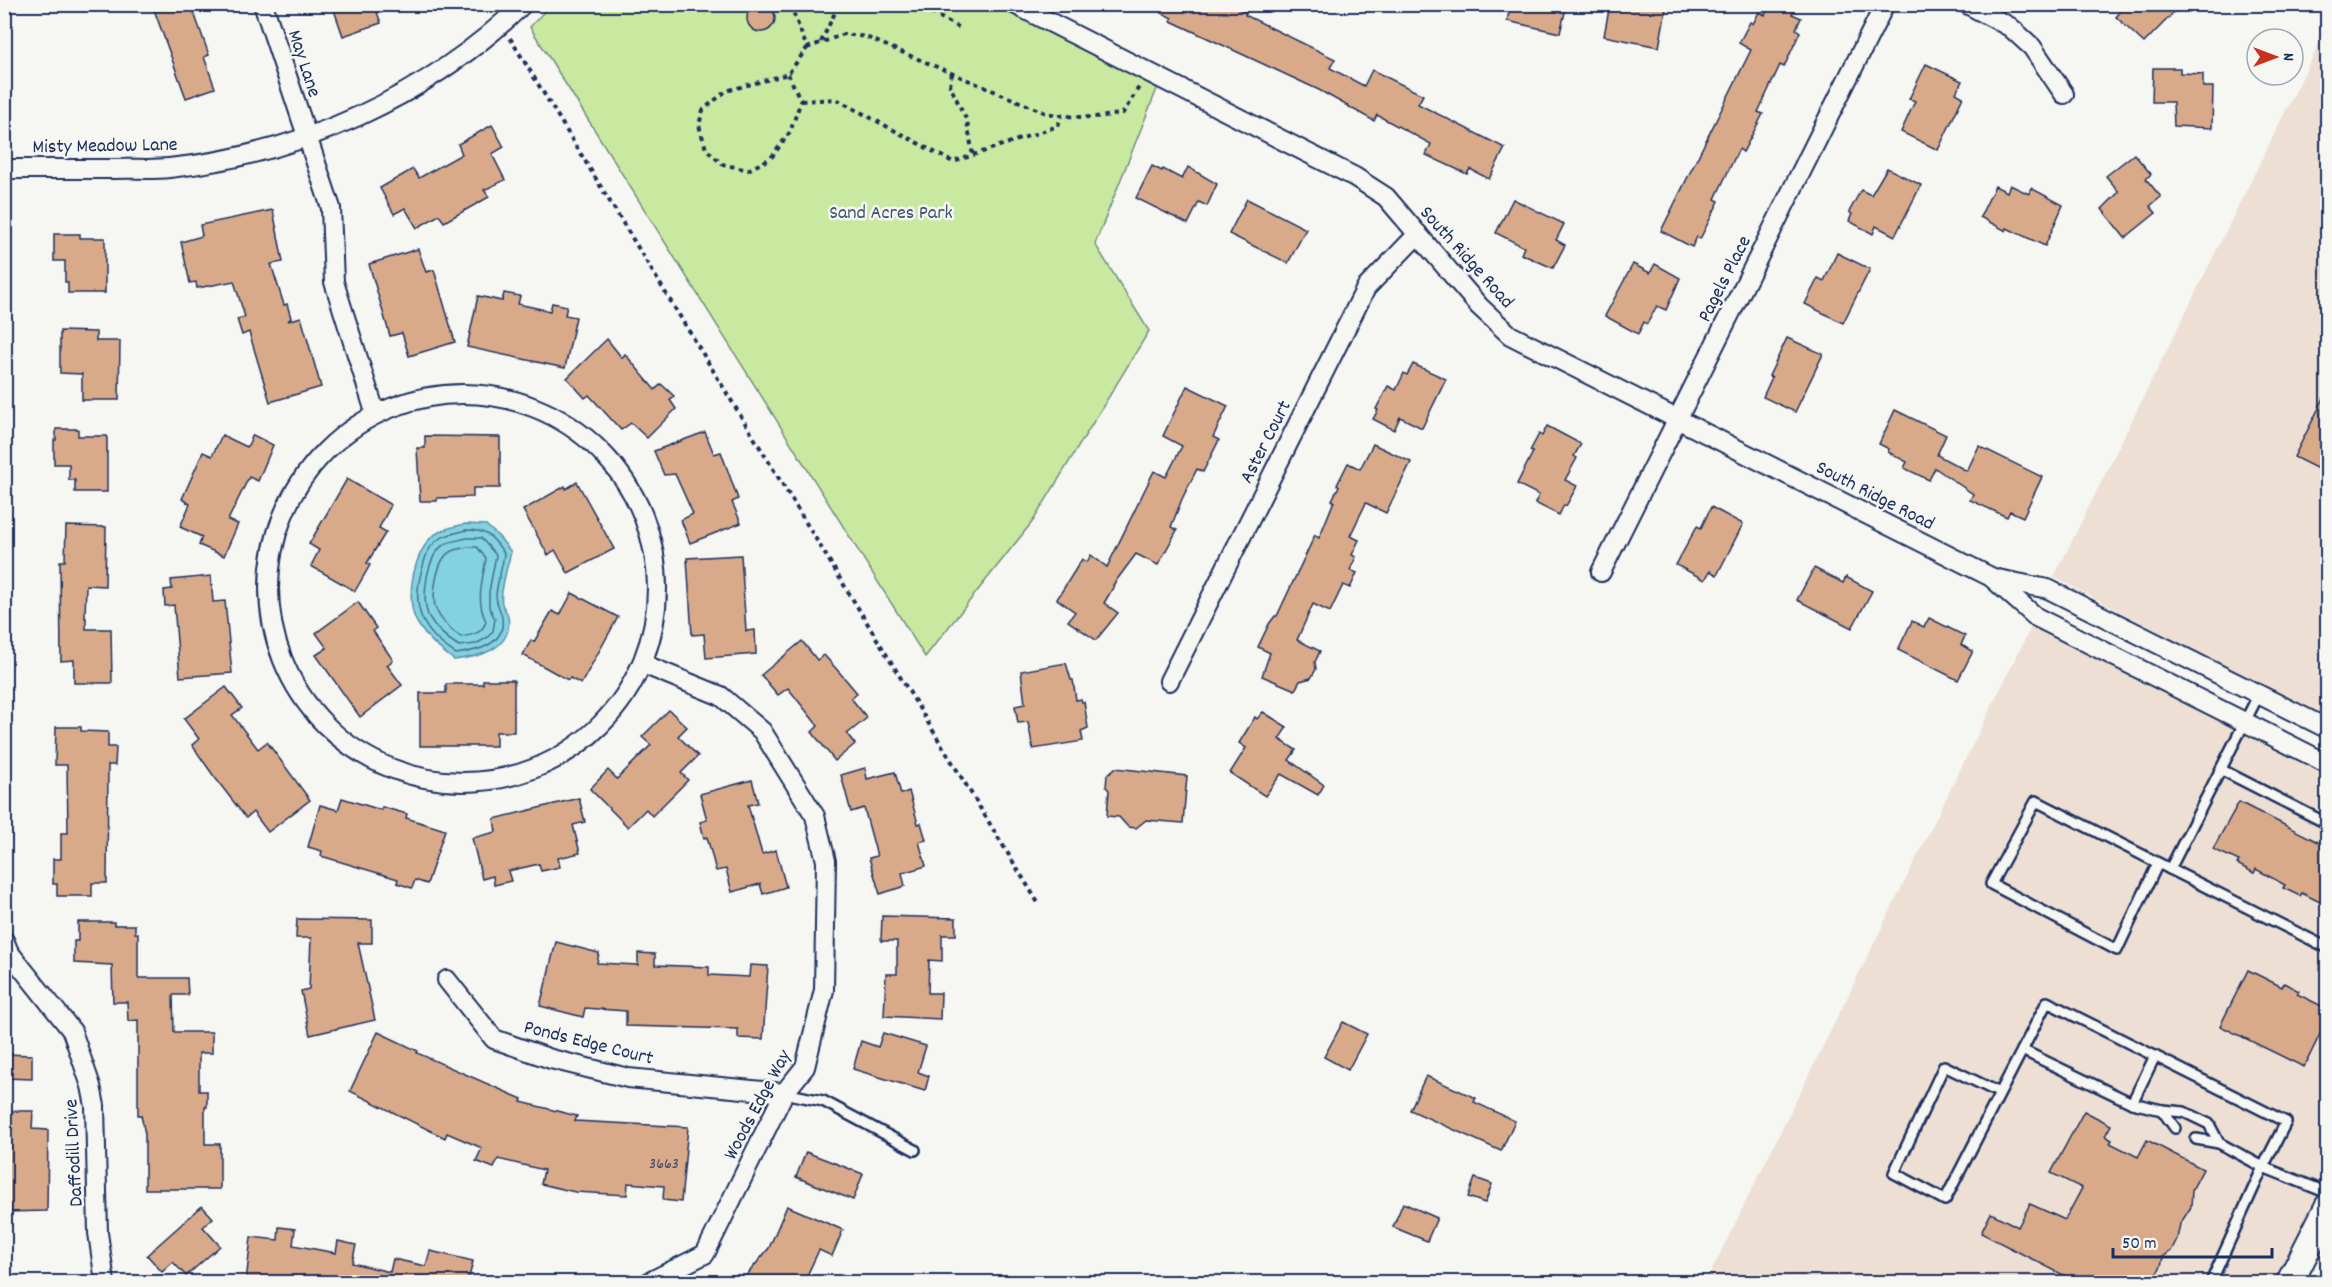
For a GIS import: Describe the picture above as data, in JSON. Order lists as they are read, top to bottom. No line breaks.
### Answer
{"streets":{"street":["May Lane","Misty Meadow Lane","South Ridge Road","Pagels Place","Aster Court","Ponds Edge Court","Woods Edge Way","Daffodill Drive"]},"crossings":[["May Lane","Misty Meadow Lane"],["South Ridge Road","Pagels Place"],["South Ridge Road","Aster Court"],["Ponds Edge Court","Woods Edge Way"]],"parks":["Sand Acres Park"],"house_numbers":["3663"],"scale_bar":"50 m","north":"right"}
